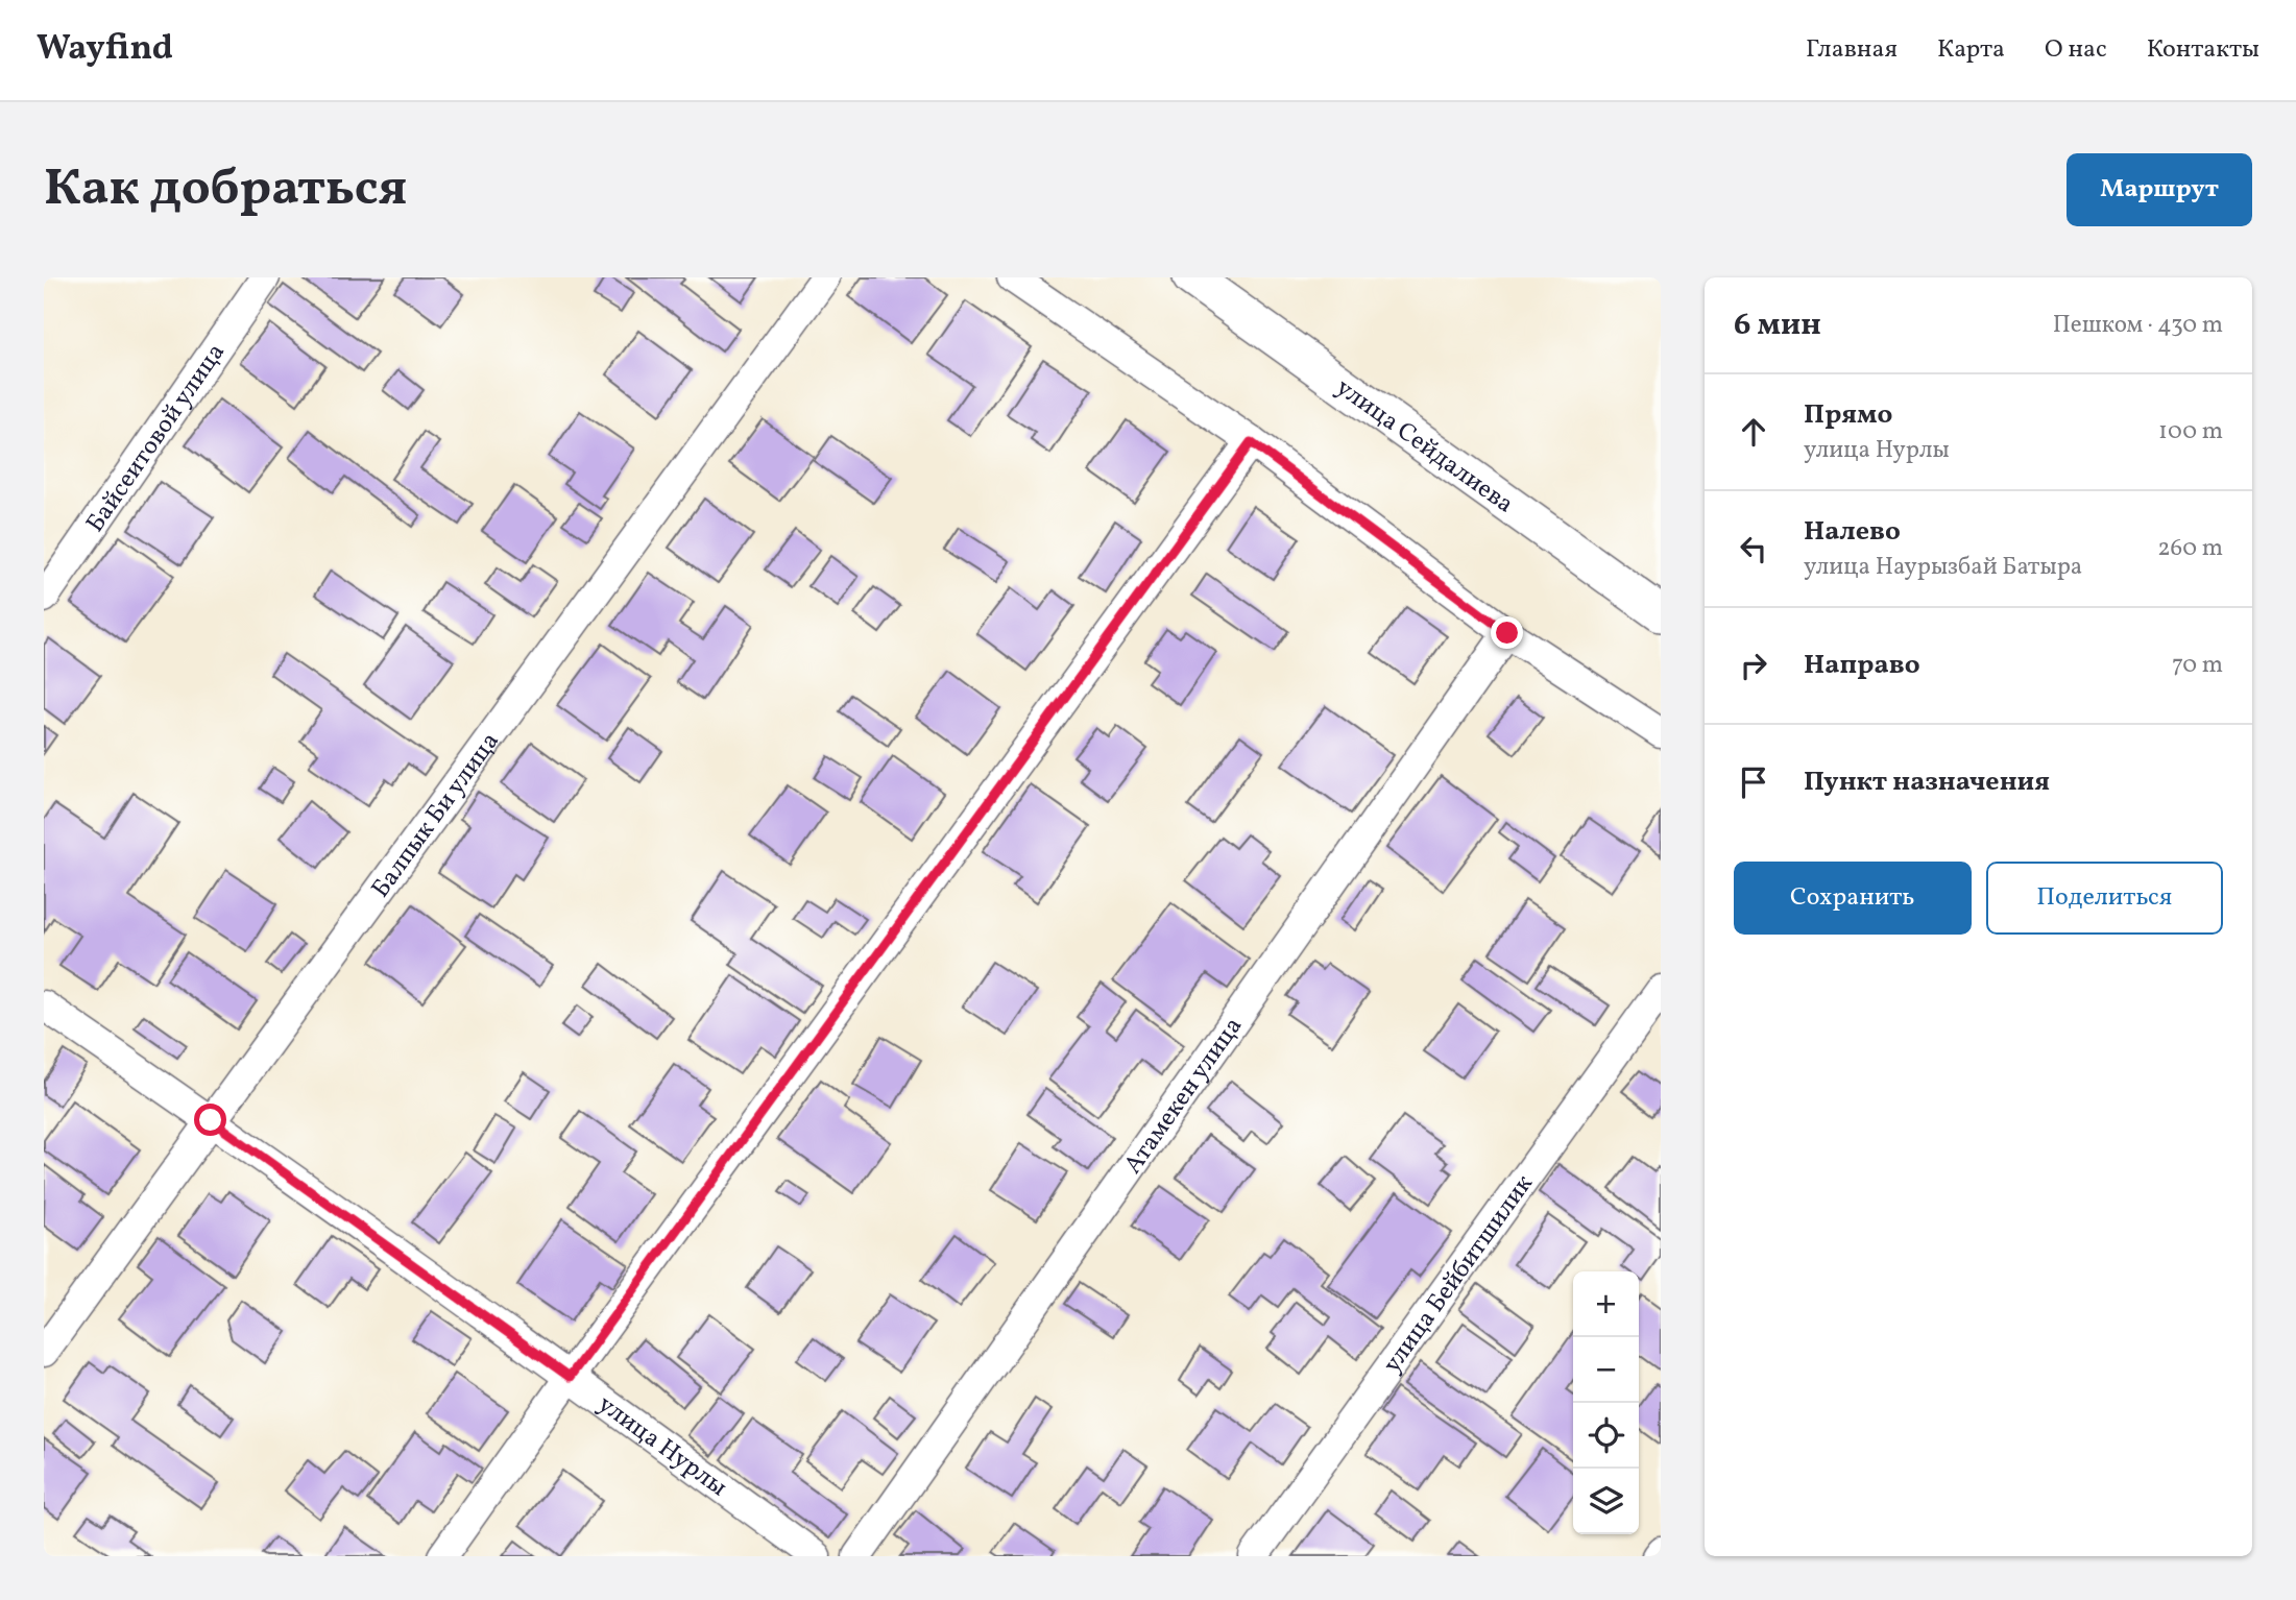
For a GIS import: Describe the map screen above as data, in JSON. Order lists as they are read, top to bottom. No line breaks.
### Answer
{"streets":{"main road":["улица Сейдалиева"],"street":["Байсеитовой улица","Балпык Би улица","Атамекен улица","улица Бейбитшилик","улица Нурлы"]},"crossings":[["Балпык Би улица","улица Нурлы"]],"page":{"header":"Wayfind","nav":["Главная","Карта","О нас","Контакты"],"buttons":["Маршрут",["Сохранить","Поделиться"]],"title":"Как добраться","heading":["6 мин","Пешком · 430 m"],"list":[["Прямо","улица Нурлы","100 m"],["Налево","улица Наурызбай Батыра","260 m"],["Направо","70 m"],"Пункт назначения"],"map_buttons":["+","−"]}}
